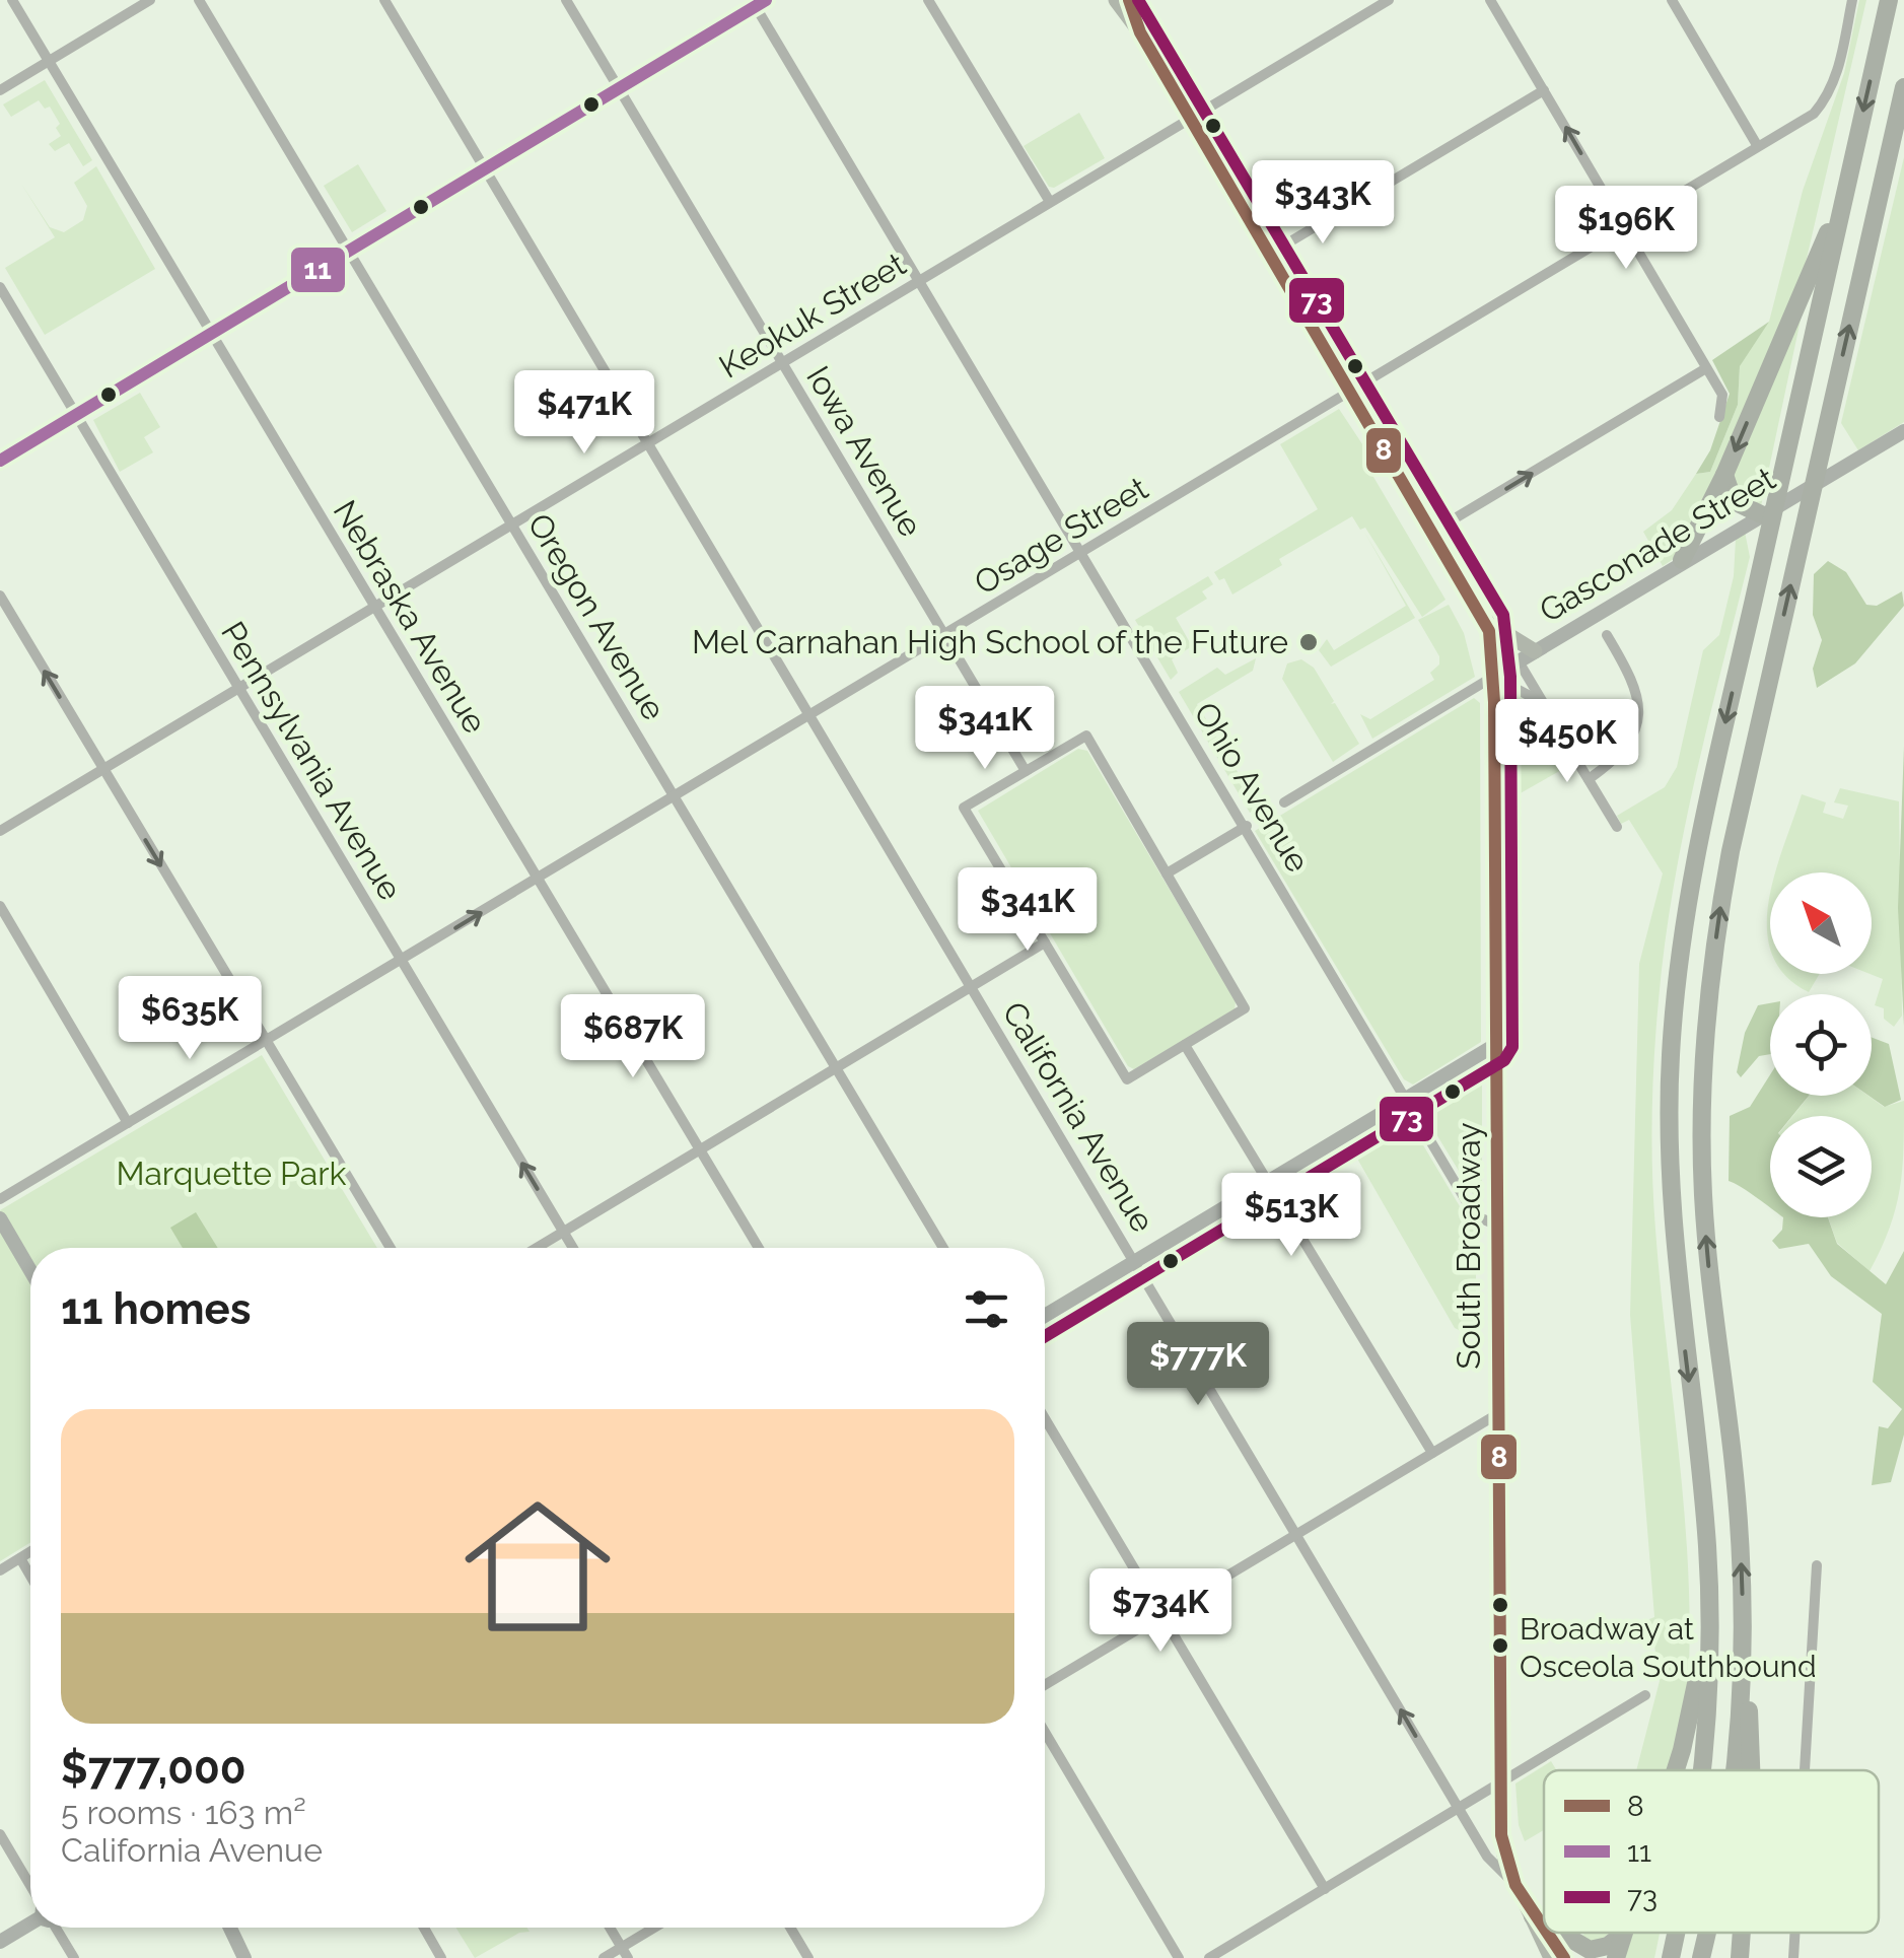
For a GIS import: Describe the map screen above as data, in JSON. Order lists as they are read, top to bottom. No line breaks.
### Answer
{"streets":{"main road":["South Broadway"],"street":["Keokuk Street","Iowa Avenue","Osage Street","Gasconade Street","Nebraska Avenue","Oregon Avenue","Pennsylvania Avenue","Ohio Avenue","California Avenue"]},"crossings":[["Keokuk Street","Iowa Avenue"],["Keokuk Street","Nebraska Avenue"],["Keokuk Street","Oregon Avenue"],["Keokuk Street","Pennsylvania Avenue"],["Keokuk Street","Ohio Avenue"],["Keokuk Street","California Avenue"],["Keokuk Street","South Broadway"],["Iowa Avenue","Osage Street"],["Osage Street","Nebraska Avenue"],["Osage Street","Oregon Avenue"],["Osage Street","Pennsylvania Avenue"],["Osage Street","Ohio Avenue"],["Osage Street","California Avenue"],["Osage Street","South Broadway"],["Gasconade Street","South Broadway"],["Ohio Avenue","South Broadway"],["California Avenue","South Broadway"]],"parks":["Marquette Park"],"places":["Mel Carnahan High School of the Future","Broadway at Osceola Southbound"],"lines":["transit line 8","transit line 11","transit line 73"],"legend":["8","11","73"],"north":"top left","page":{"price":["$343K","$196K","$471K","$341K","$450K","$341K","$635K","$687K","$513K","$777K","$734K"],"heading":"11 homes","list":[{"name":"$777,000","note":"5 rooms · 163 m² · California Avenue"}]}}
